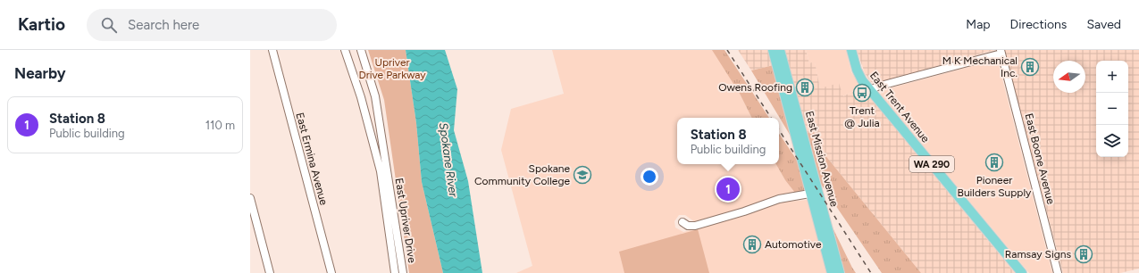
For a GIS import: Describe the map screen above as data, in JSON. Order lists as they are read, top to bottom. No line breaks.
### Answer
{"streets":{"main road":["East Trent Avenue","East Mission Avenue","WA 290"],"street":["East Ermina Avenue","East Boone Avenue","East Upriver Drive"]},"water":["Spokane River"],"parks":["Upriver Drive Parkway"],"places":{"building":["M K Mechanical Inc.","Owens Roofing","Pioneer Builders Supply","Automotive","Ramsay Signs"],"bus stop":["Trent @ Julia"],"school or university":["Spokane Community College"]},"north":"left","page":{"header":"Kartio","search":"Search here","nav":["Map","Directions","Saved"],"heading":"Nearby","map_buttons":["+","−"],"list":[{"mark":"1","name":"Station 8","note":"Public building","value":"110 m"}],"popup":["Station 8","Public building"],"pins":"1"}}
